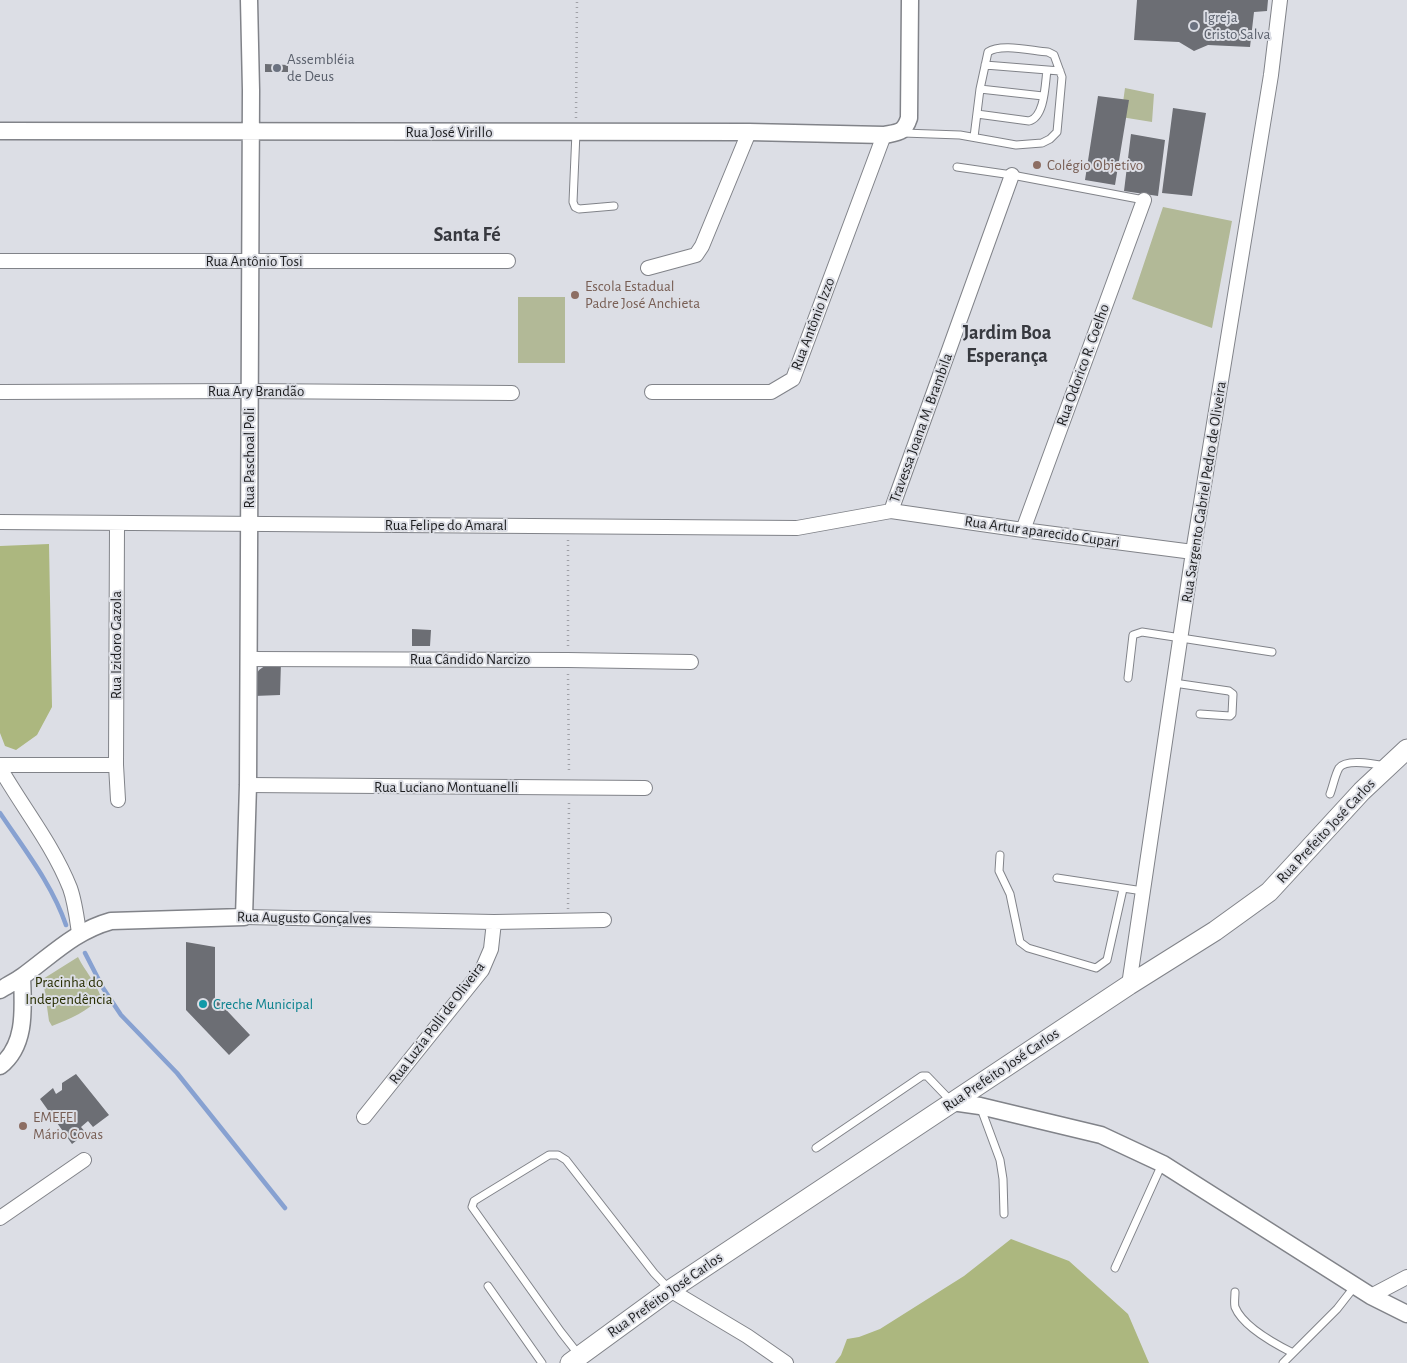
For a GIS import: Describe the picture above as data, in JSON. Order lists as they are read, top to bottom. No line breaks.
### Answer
{"streets":{"main road":["Rua Prefeito José Carlos"],"street":["Rua José Virillo","Rua Antônio Tosi","Rua Antônio Izzo","Rua Odorico R. Coelho","Rua Ary Brandão","Travessa Joana M. Brambila","Rua Paschoal Poli","Rua Sargento Gabriel Pedro de Oliveira","Rua Felipe do Amaral","Rua Artur aparecido Cupari","Rua Izidoro Gazola","Rua Cândido Narcizo","Rua Luciano Montuanelli","Rua Augusto Gonçalves","Rua Luzia Polli de Oliveira"]},"crossings":[["Rua José Virillo","Rua Antônio Izzo"],["Rua José Virillo","Rua Paschoal Poli"],["Rua Antônio Tosi","Rua Paschoal Poli"],["Rua Odorico R. Coelho","Rua Artur aparecido Cupari"],["Rua Ary Brandão","Rua Paschoal Poli"],["Travessa Joana M. Brambila","Rua Felipe do Amaral"],["Travessa Joana M. Brambila","Rua Artur aparecido Cupari"],["Rua Paschoal Poli","Rua Felipe do Amaral"],["Rua Paschoal Poli","Rua Cândido Narcizo"],["Rua Paschoal Poli","Rua Luciano Montuanelli"],["Rua Paschoal Poli","Rua Augusto Gonçalves"],["Rua Sargento Gabriel Pedro de Oliveira","Rua Artur aparecido Cupari"],["Rua Sargento Gabriel Pedro de Oliveira","Rua Prefeito José Carlos"],["Rua Felipe do Amaral","Rua Artur aparecido Cupari"],["Rua Felipe do Amaral","Rua Izidoro Gazola"],["Rua Augusto Gonçalves","Rua Luzia Polli de Oliveira"]],"districts":["Santa Fé","Jardim Boa Esperança"],"parks":["Pracinha do Independência"],"places":["Igreja Cristo Salva","Assembléia de Deus","Colégio Objetivo","Escola Estadual Padre José Anchieta","Creche Municipal","EMEFEI Mário Covas"]}
